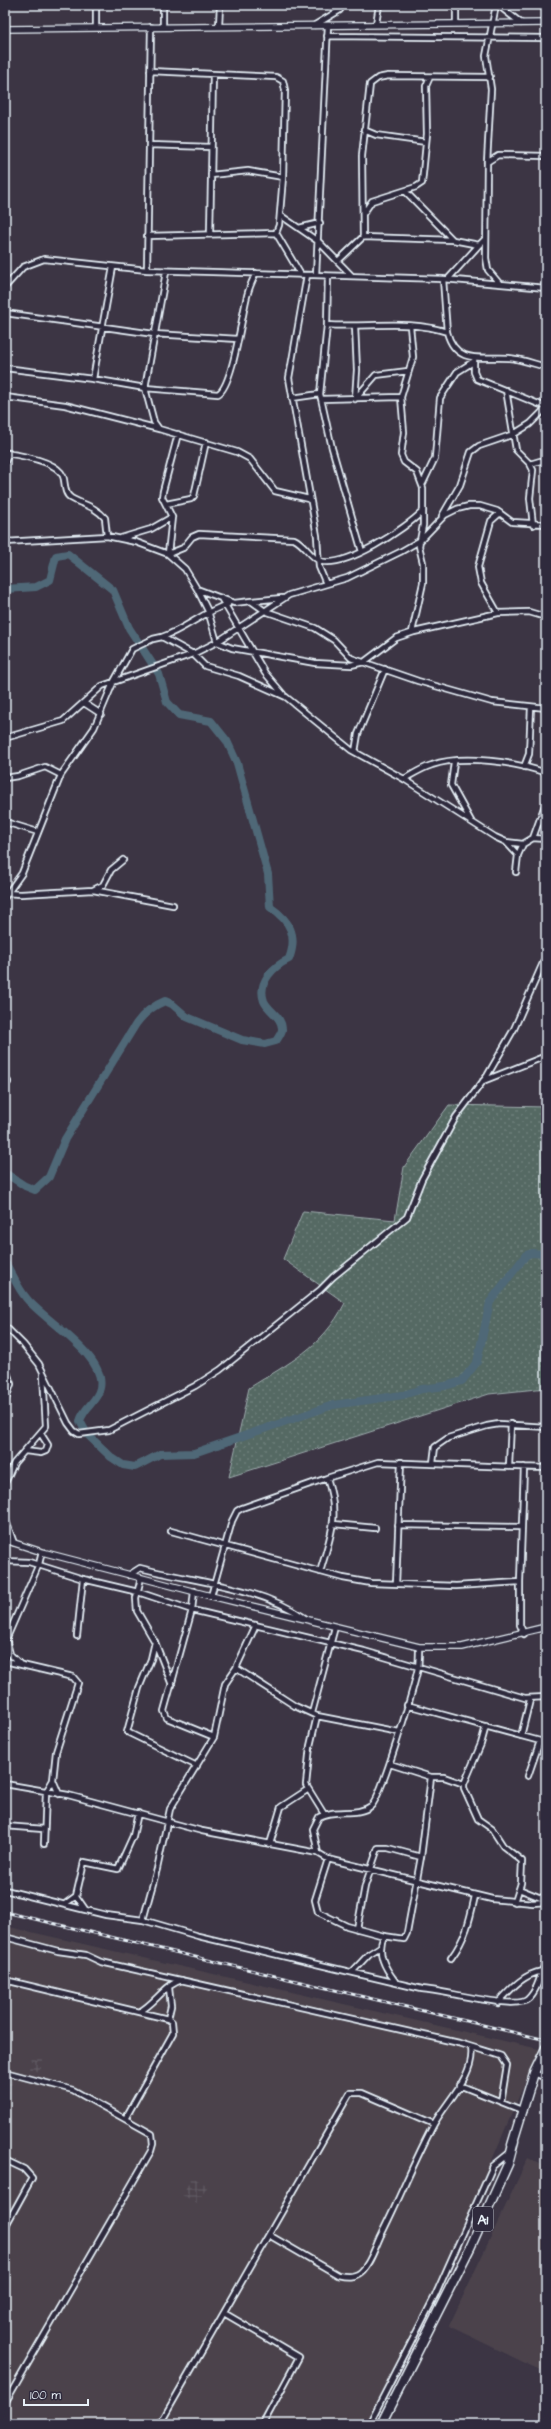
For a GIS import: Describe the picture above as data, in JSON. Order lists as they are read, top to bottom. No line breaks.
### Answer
{"streets":{"highway":["A1"]},"scale_bar":"100 m"}
